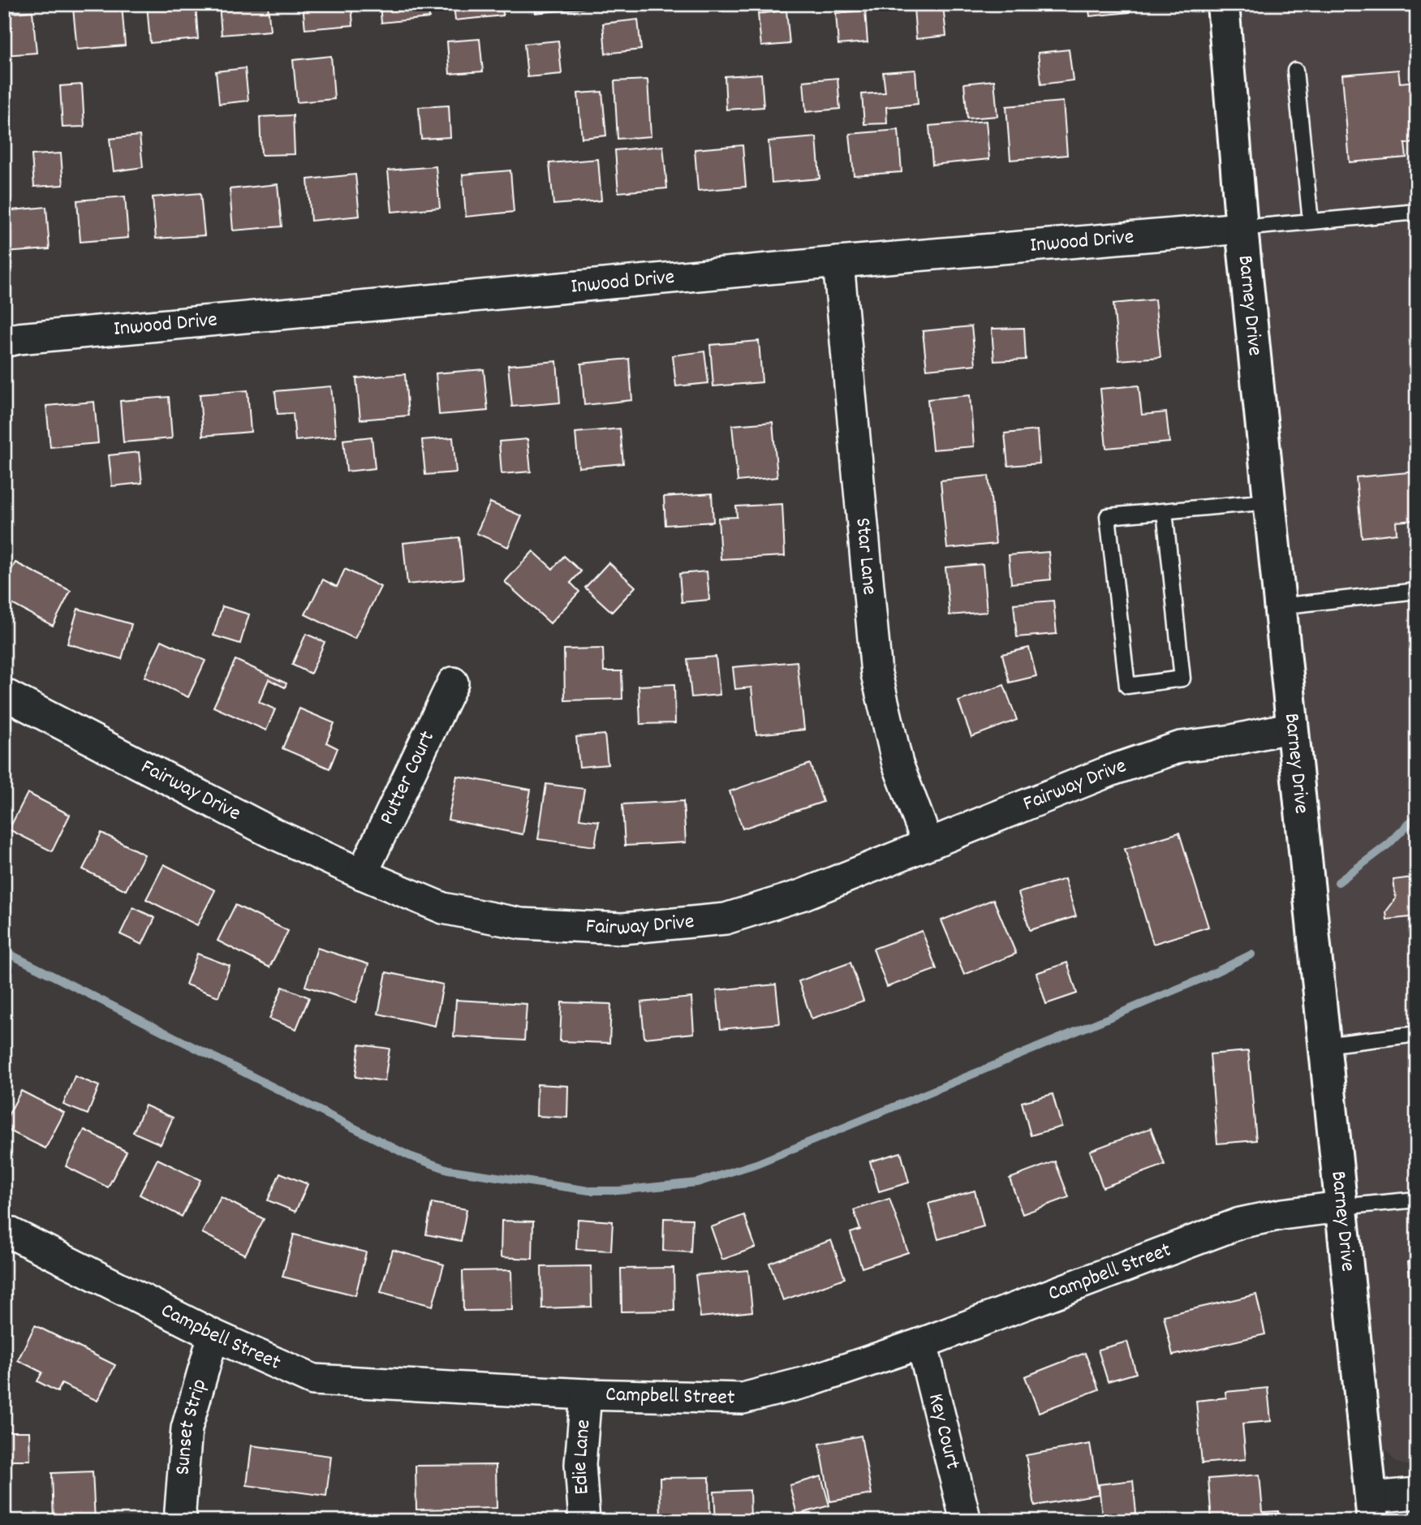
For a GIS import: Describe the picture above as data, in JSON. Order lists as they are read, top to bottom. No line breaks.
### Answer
{"streets":{"street":["Inwood Drive","Barney Drive","Star Lane","Putter Court","Fairway Drive","Campbell Street","Sunset Strip","Key Court","Edie Lane"]},"crossings":[["Inwood Drive","Barney Drive"],["Inwood Drive","Star Lane"],["Barney Drive","Fairway Drive"],["Barney Drive","Campbell Street"],["Star Lane","Fairway Drive"],["Putter Court","Fairway Drive"],["Campbell Street","Sunset Strip"],["Campbell Street","Key Court"],["Campbell Street","Edie Lane"]]}
